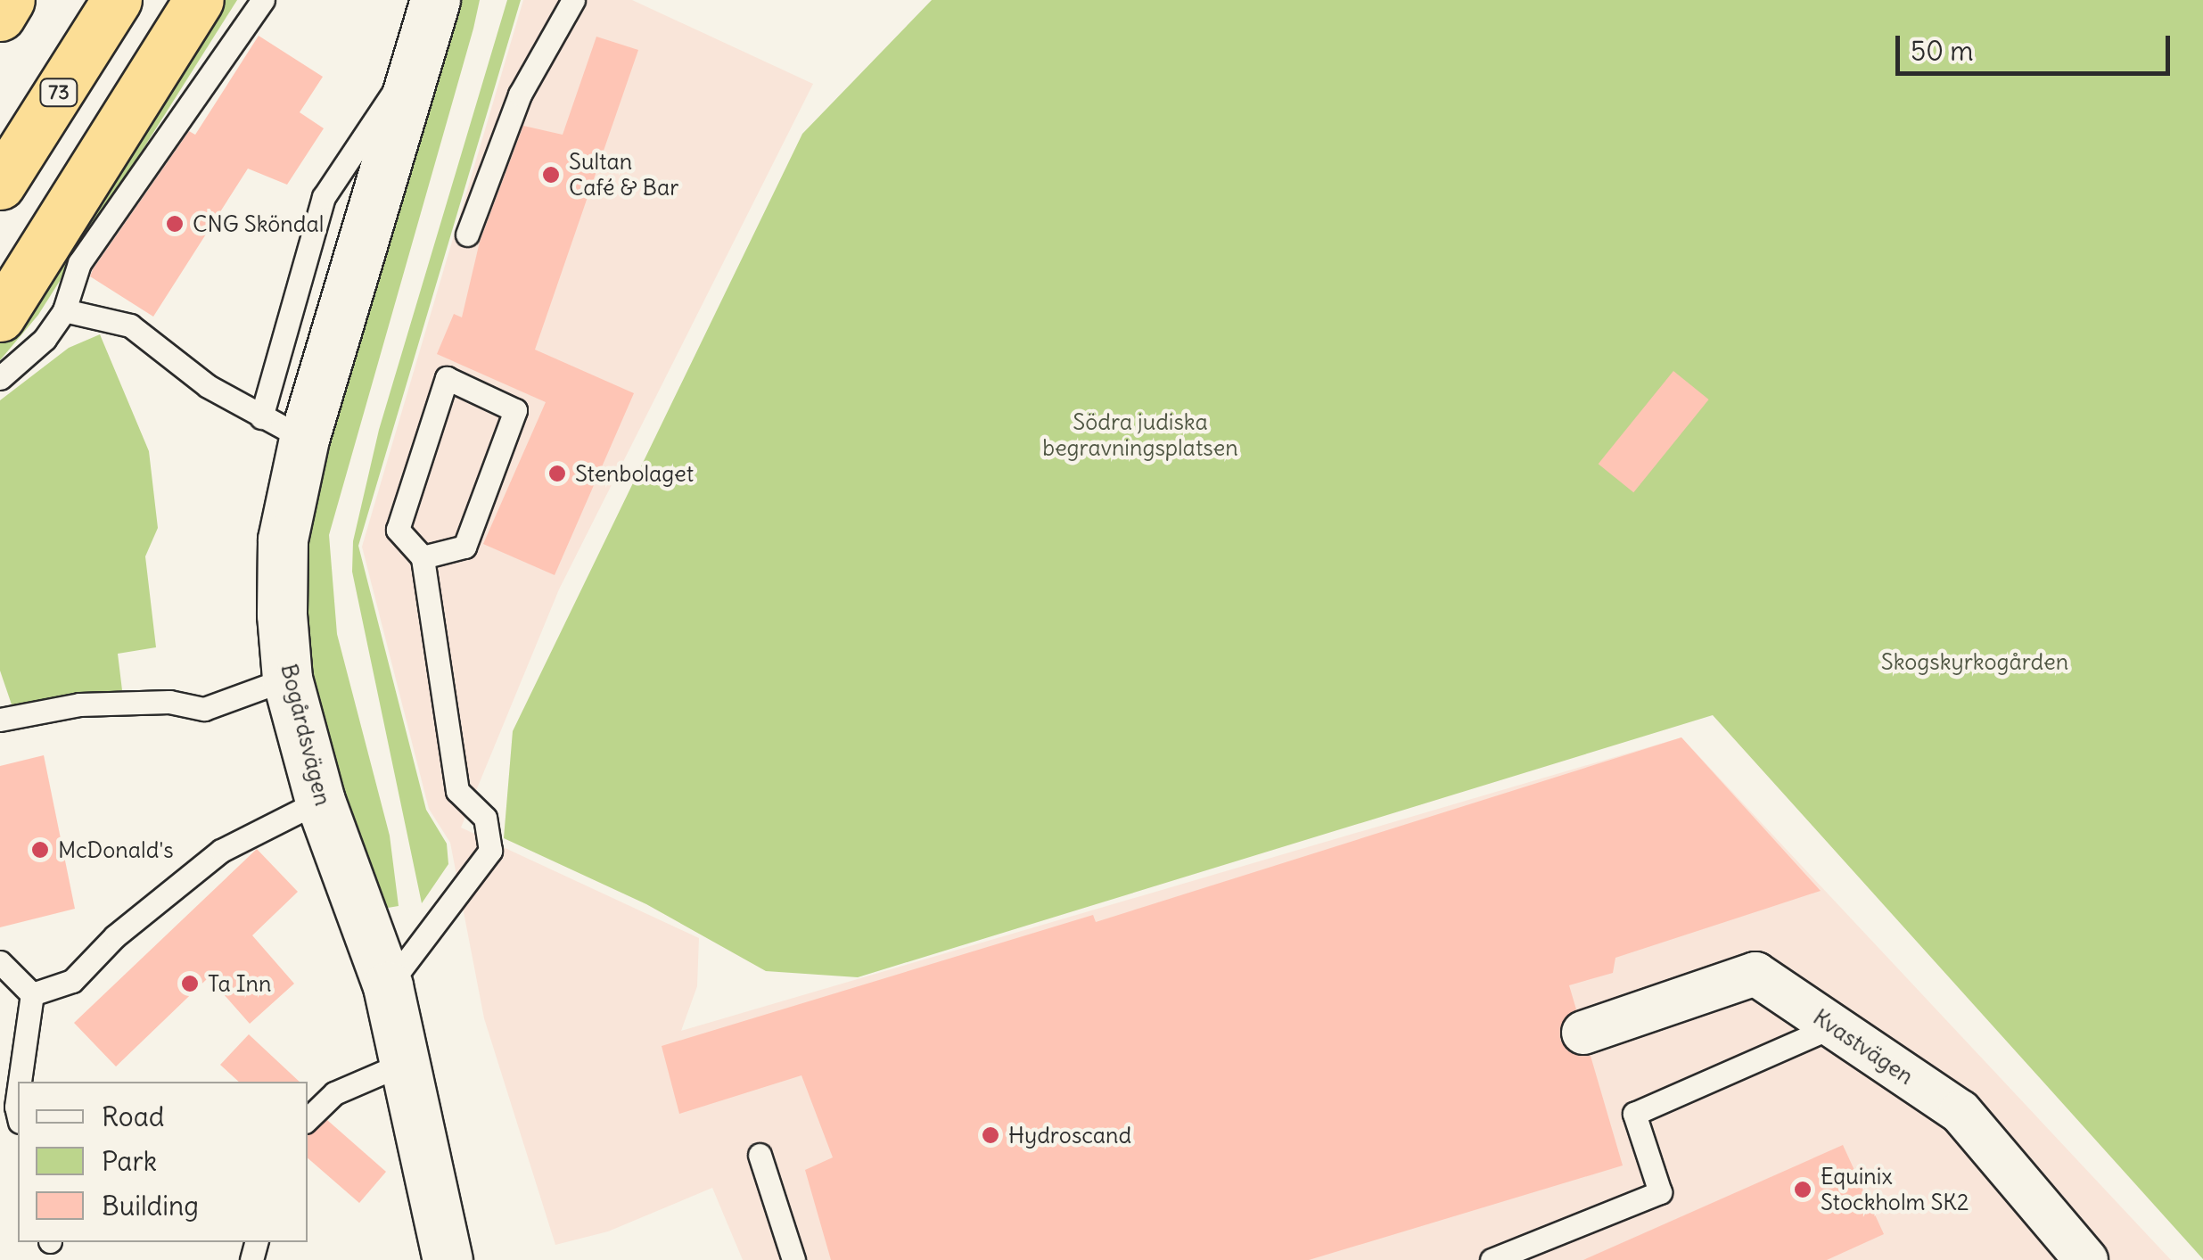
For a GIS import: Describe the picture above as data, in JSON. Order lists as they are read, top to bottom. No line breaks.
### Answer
{"streets":{"highway":["73"],"street":["Bogårdsvägen","Kvastvägen"]},"parks":["Södra judiska begravningsplatsen","Skogskyrkogården"],"places":["Sultan Café & Bar","CNG Sköndal","Stenbolaget","McDonald's","Ta Inn","Hydroscand","Equinix Stockholm SK2"],"legend":["Road","Park","Building"],"scale_bar":"50 m"}
